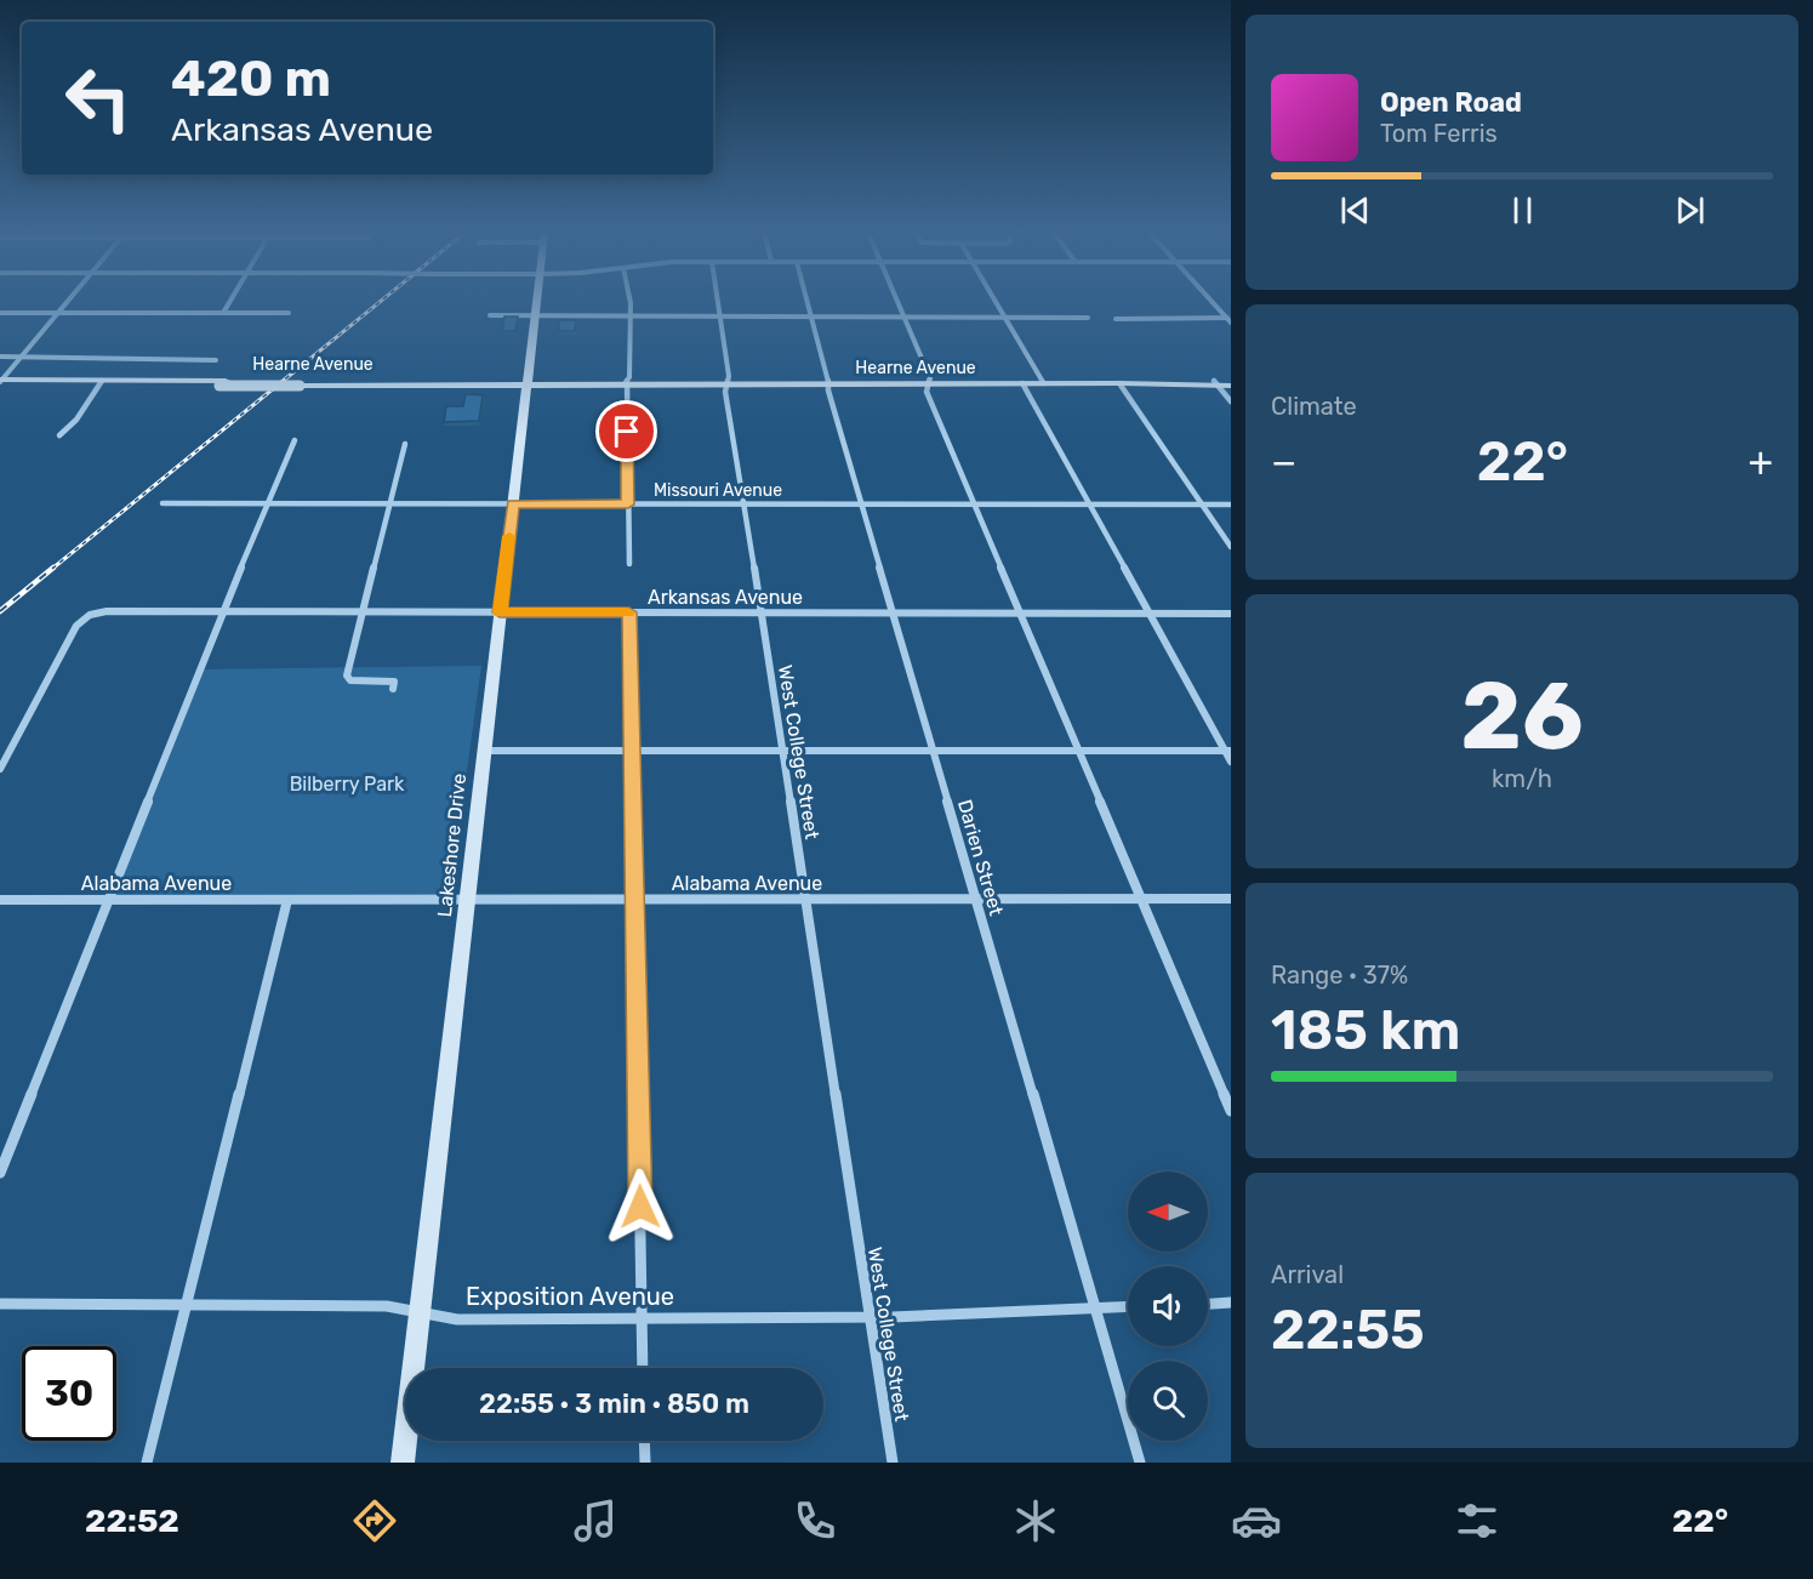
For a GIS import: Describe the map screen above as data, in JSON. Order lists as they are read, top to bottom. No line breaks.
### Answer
{"streets":{"main road":["Hearne Avenue","Lakeshore Drive"],"street":["Missouri Avenue","Arkansas Avenue","West College Street","Darien Street","Alabama Avenue","Exposition Avenue"]},"crossings":[["Hearne Avenue","West College Street"],["Hearne Avenue","Lakeshore Drive"],["Hearne Avenue","Darien Street"],["Missouri Avenue","West College Street"],["Missouri Avenue","Lakeshore Drive"],["Missouri Avenue","Darien Street"],["Arkansas Avenue","West College Street"],["Arkansas Avenue","Lakeshore Drive"],["Arkansas Avenue","Darien Street"],["West College Street","Alabama Avenue"],["West College Street","Exposition Avenue"],["Lakeshore Drive","Alabama Avenue"],["Lakeshore Drive","Exposition Avenue"],["Darien Street","Alabama Avenue"],["Darien Street","Exposition Avenue"]],"parks":["Bilberry Park"],"north":"left","page":{"turn":["420 m","Arkansas Avenue"],"song":["Open Road","Tom Ferris"],"tile":["Climate",["26","km/h"],["Range · 37%","185 km"],["Arrival","22:55"]],"heat":["−","22°","+"],"limit":"30","trip":"22:55 · 3 min · 850 m","tabs":["22:52","22°"]}}
